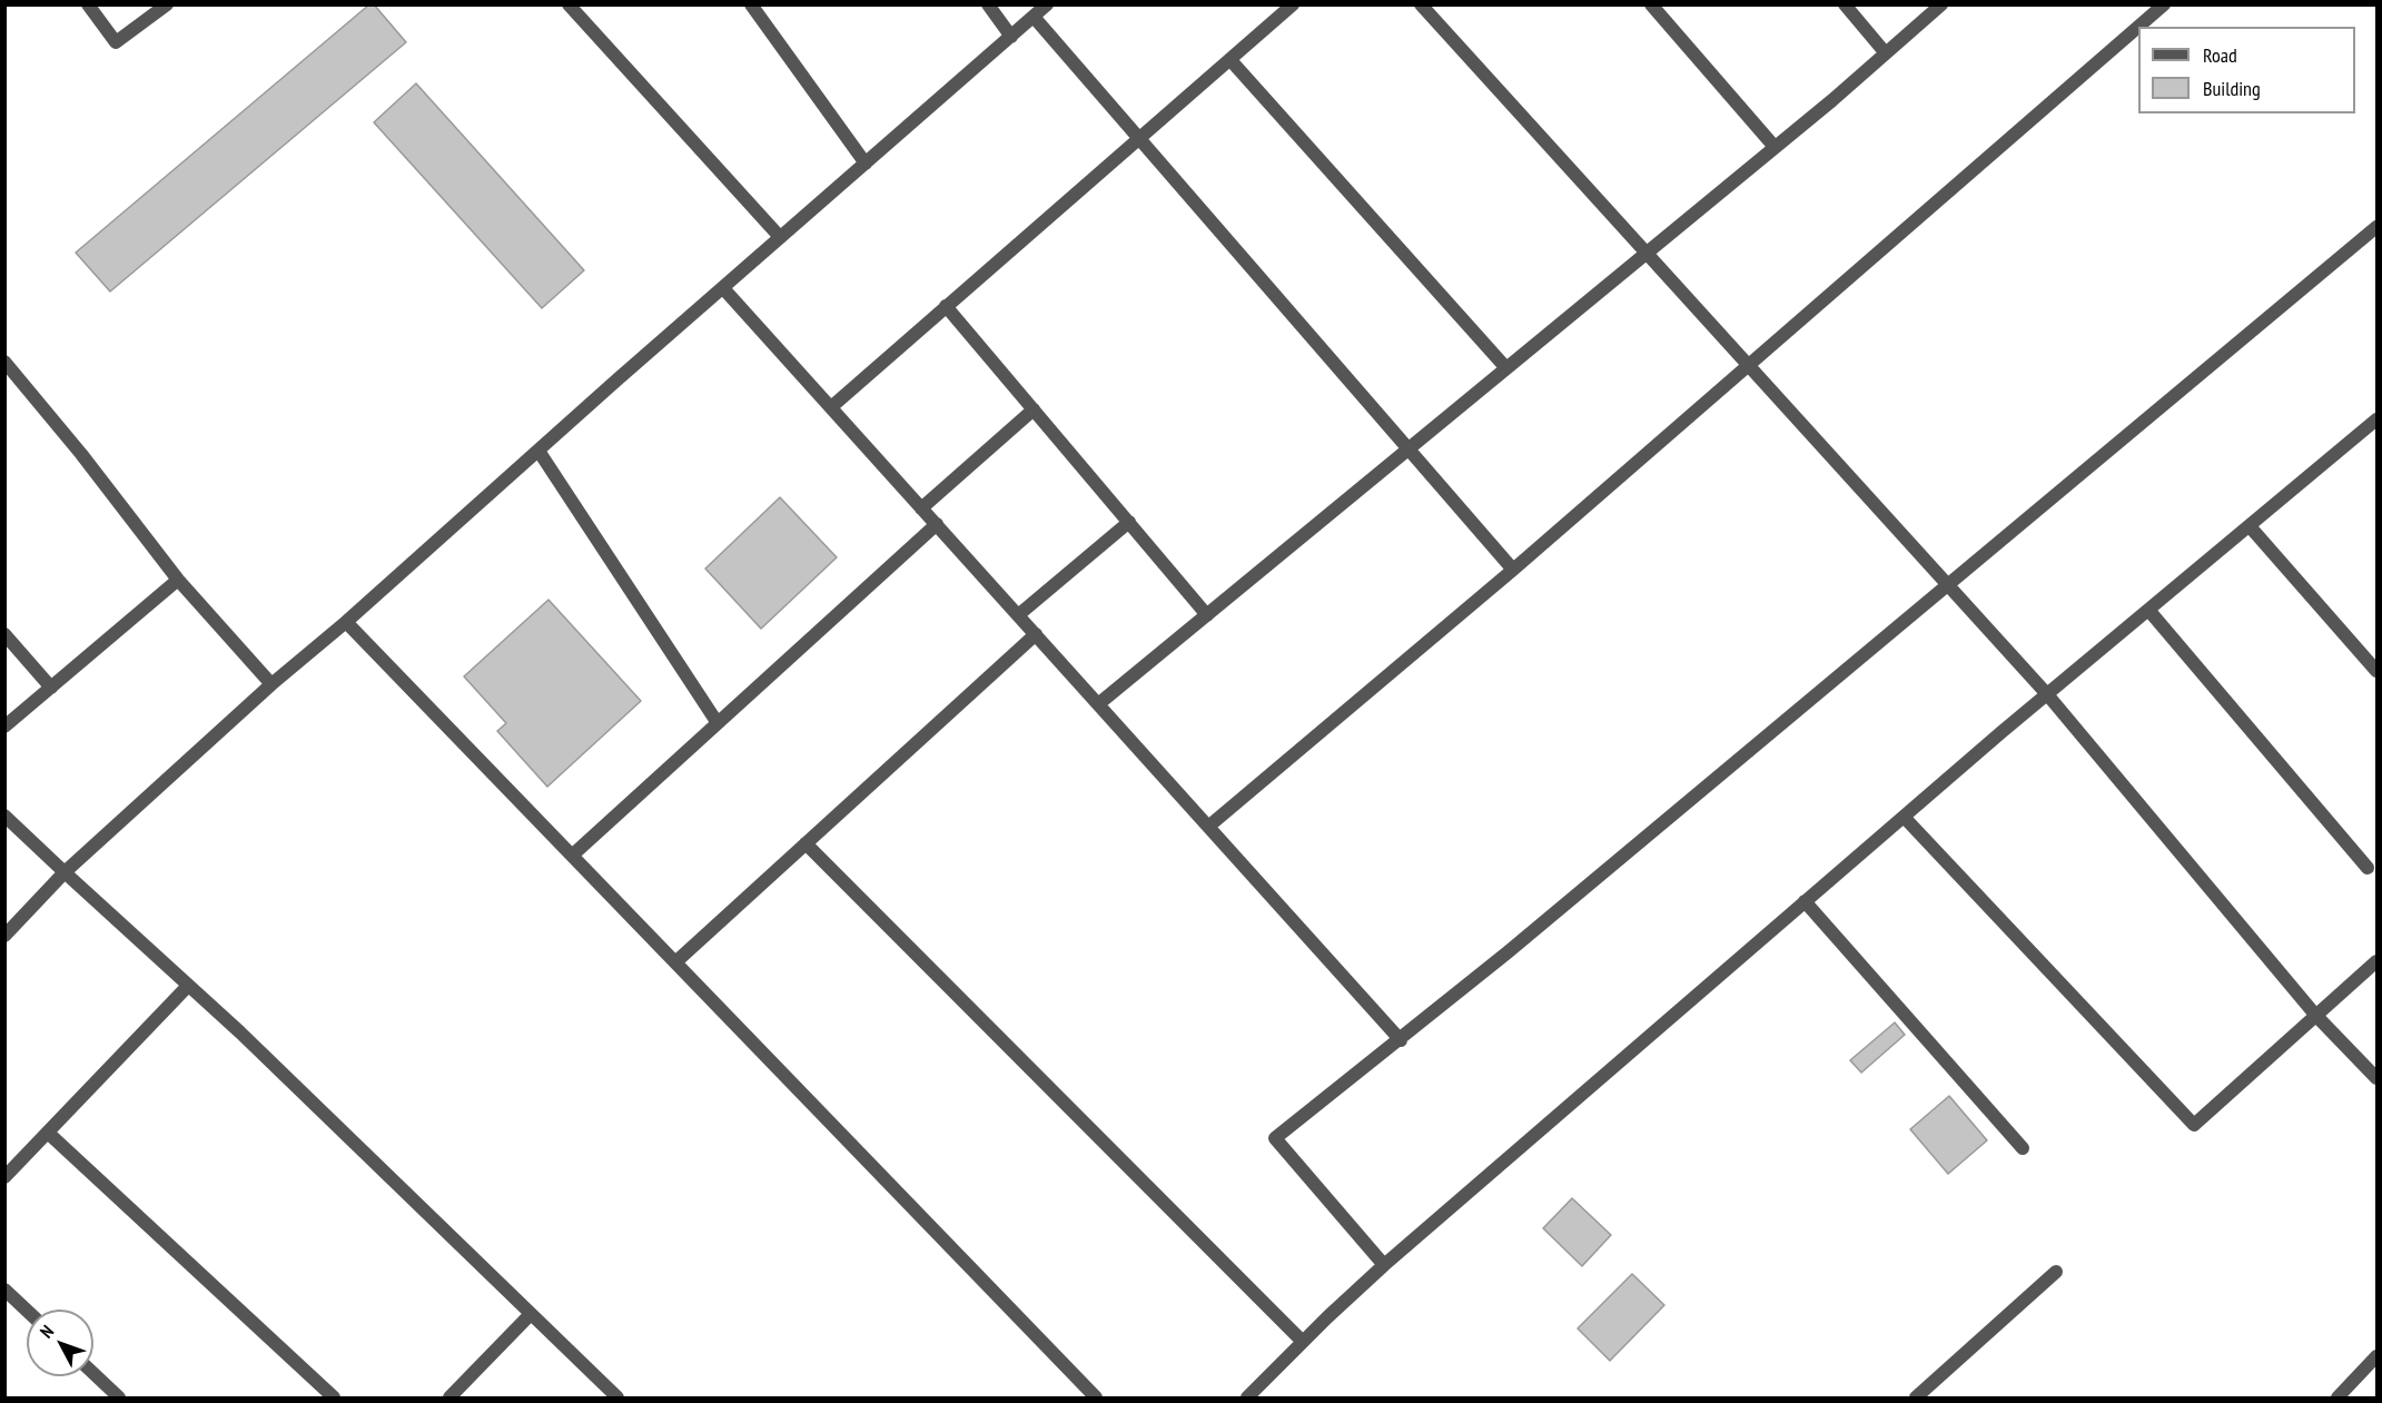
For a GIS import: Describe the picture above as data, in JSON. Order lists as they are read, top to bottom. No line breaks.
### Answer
{"legend":["Road","Building"],"north":"top left"}
